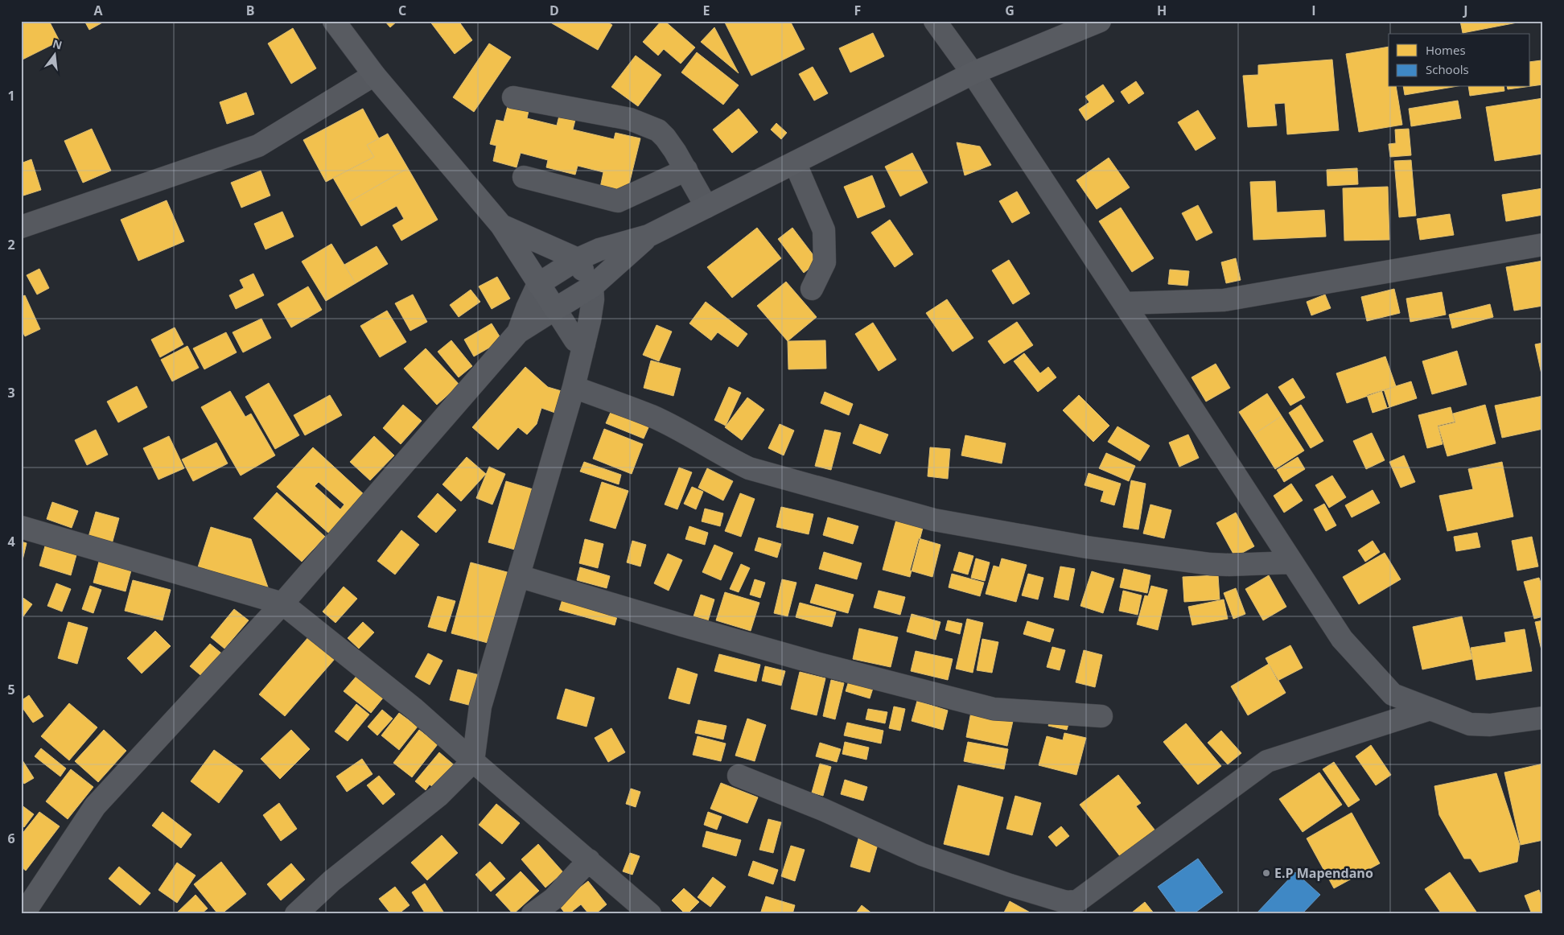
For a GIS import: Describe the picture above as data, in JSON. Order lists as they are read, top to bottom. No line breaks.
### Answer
{"places":["E.P Mapendano"],"legend":["Homes","Schools"],"north":"top","grid":{"columns":["A","B","C","D","E","F","G","H","I","J"],"rows":["1","2","3","4","5","6"]}}
